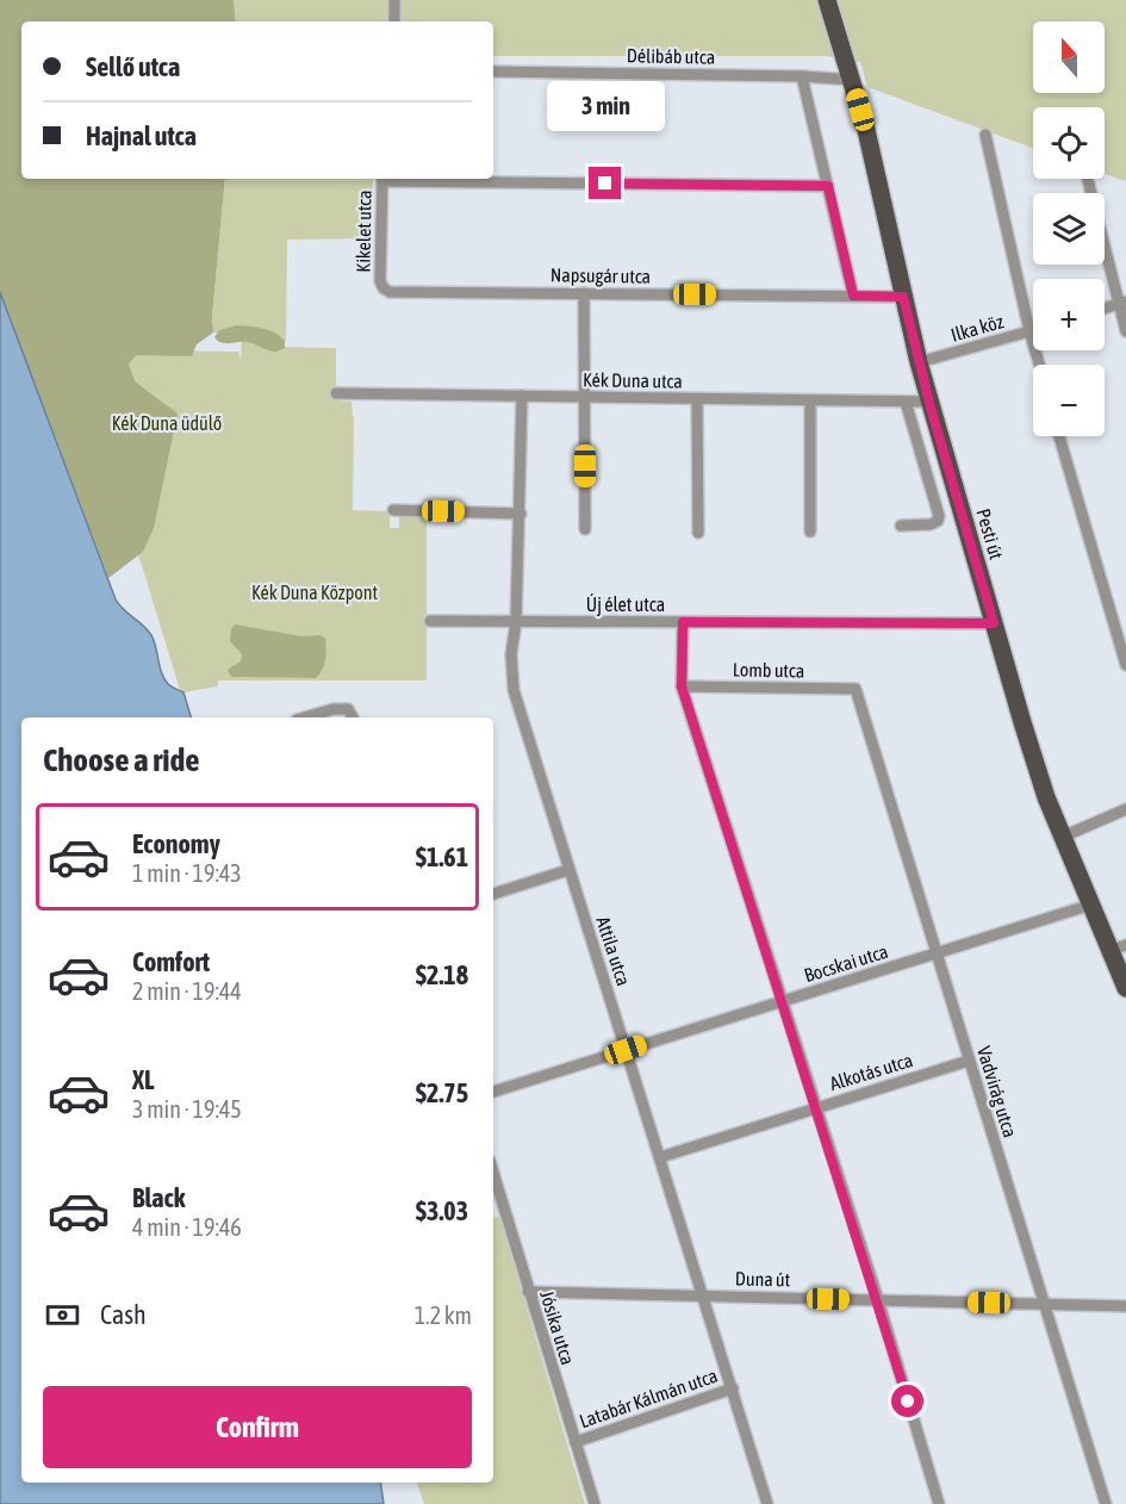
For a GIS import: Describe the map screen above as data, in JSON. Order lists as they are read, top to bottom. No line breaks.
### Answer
{"streets":{"main road":["Pesti út"],"street":["Délibáb utca","Kikelet utca","Napsugár utca","Ilka köz","Kék Duna utca","Új élet utca","Lomb utca","Attila utca","Bocskai utca","Alkotás utca","Vadvirág utca","Duna út","Jósika utca","Latabár Kálmán utca"]},"crossings":[["Délibáb utca","Pesti út"],["Kikelet utca","Napsugár utca"],["Napsugár utca","Pesti út"],["Ilka köz","Pesti út"],["Kék Duna utca","Pesti út"],["Kék Duna utca","Attila utca"],["Pesti út","Új élet utca"],["Pesti út","Bocskai utca"],["Új élet utca","Attila utca"],["Lomb utca","Vadvirág utca"],["Attila utca","Bocskai utca"],["Attila utca","Alkotás utca"],["Attila utca","Duna út"],["Attila utca","Latabár Kálmán utca"],["Bocskai utca","Vadvirág utca"],["Alkotás utca","Vadvirág utca"],["Vadvirág utca","Duna út"],["Duna út","Jósika utca"],["Jósika utca","Latabár Kálmán utca"]],"parks":["Kék Duna üdülő","Kék Duna Központ"],"north":"top","page":{"map_buttons":["+","−"],"banner":["Sellő utca","Hajnal utca"],"bubble":"3 min","heading":"Choose a ride","list":[{"name":"Economy","note":"1 min · 19:43","value":"$1.61"},{"name":"Comfort","note":"2 min · 19:44","value":"$2.18"},{"name":"XL","note":"3 min · 19:45","value":"$2.75"},{"name":"Black","note":"4 min · 19:46","value":"$3.03"}],"pay":["Cash","1.2 km"],"buttons":"Confirm"}}
